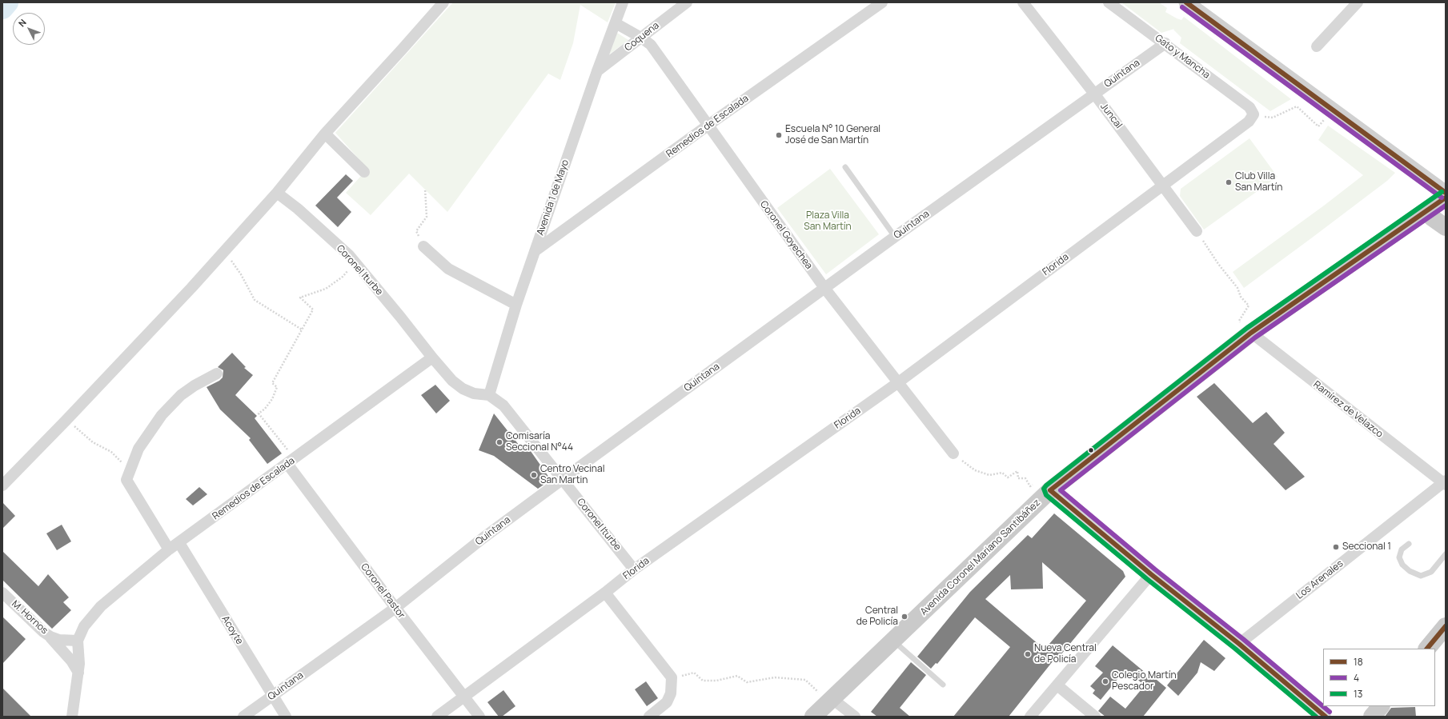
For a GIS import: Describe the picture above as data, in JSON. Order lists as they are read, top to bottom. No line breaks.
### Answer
{"streets":{"main road":["Avenida Coronel Mariano Santibáñez"],"street":["Coquena","Gato y Mancha","Quintana","Juncal","Remedios de Escalada","Avenida 1 de Mayo","Coronel Goyechea","Florida","Coronel Iturbe","Ramírez de Velazco","Los Arenales","Coronel Pastor","M. Hornos","Acoyte"]},"crossings":[["Coquena","Avenida 1 de Mayo"],["Coquena","Coronel Goyechea"],["Gato y Mancha","Quintana"],["Gato y Mancha","Florida"],["Quintana","Juncal"],["Quintana","Coronel Goyechea"],["Quintana","Coronel Iturbe"],["Quintana","Coronel Pastor"],["Quintana","Acoyte"],["Juncal","Florida"],["Remedios de Escalada","Avenida 1 de Mayo"],["Remedios de Escalada","Coronel Goyechea"],["Remedios de Escalada","Coronel Iturbe"],["Remedios de Escalada","Coronel Pastor"],["Remedios de Escalada","M. Hornos"],["Remedios de Escalada","Acoyte"],["Avenida 1 de Mayo","Coronel Goyechea"],["Avenida 1 de Mayo","Coronel Iturbe"],["Coronel Goyechea","Florida"],["Florida","Coronel Iturbe"],["Florida","Coronel Pastor"],["Ramírez de Velazco","Avenida Coronel Mariano Santibáñez"],["Ramírez de Velazco","Los Arenales"]],"parks":["Plaza Villa San Martín"],"places":["Escuela N° 10 General José de San Martín","Club Villa San Martín","Comisaría Seccional N°44","Centro Vecinal San Martin","Seccional 1","Central de Policía","Nueva Central de Policía","Colegio Martín Pescador"],"lines":["transit line 18","transit line 4","transit line 13"],"legend":["18","4","13"],"north":"top left"}
